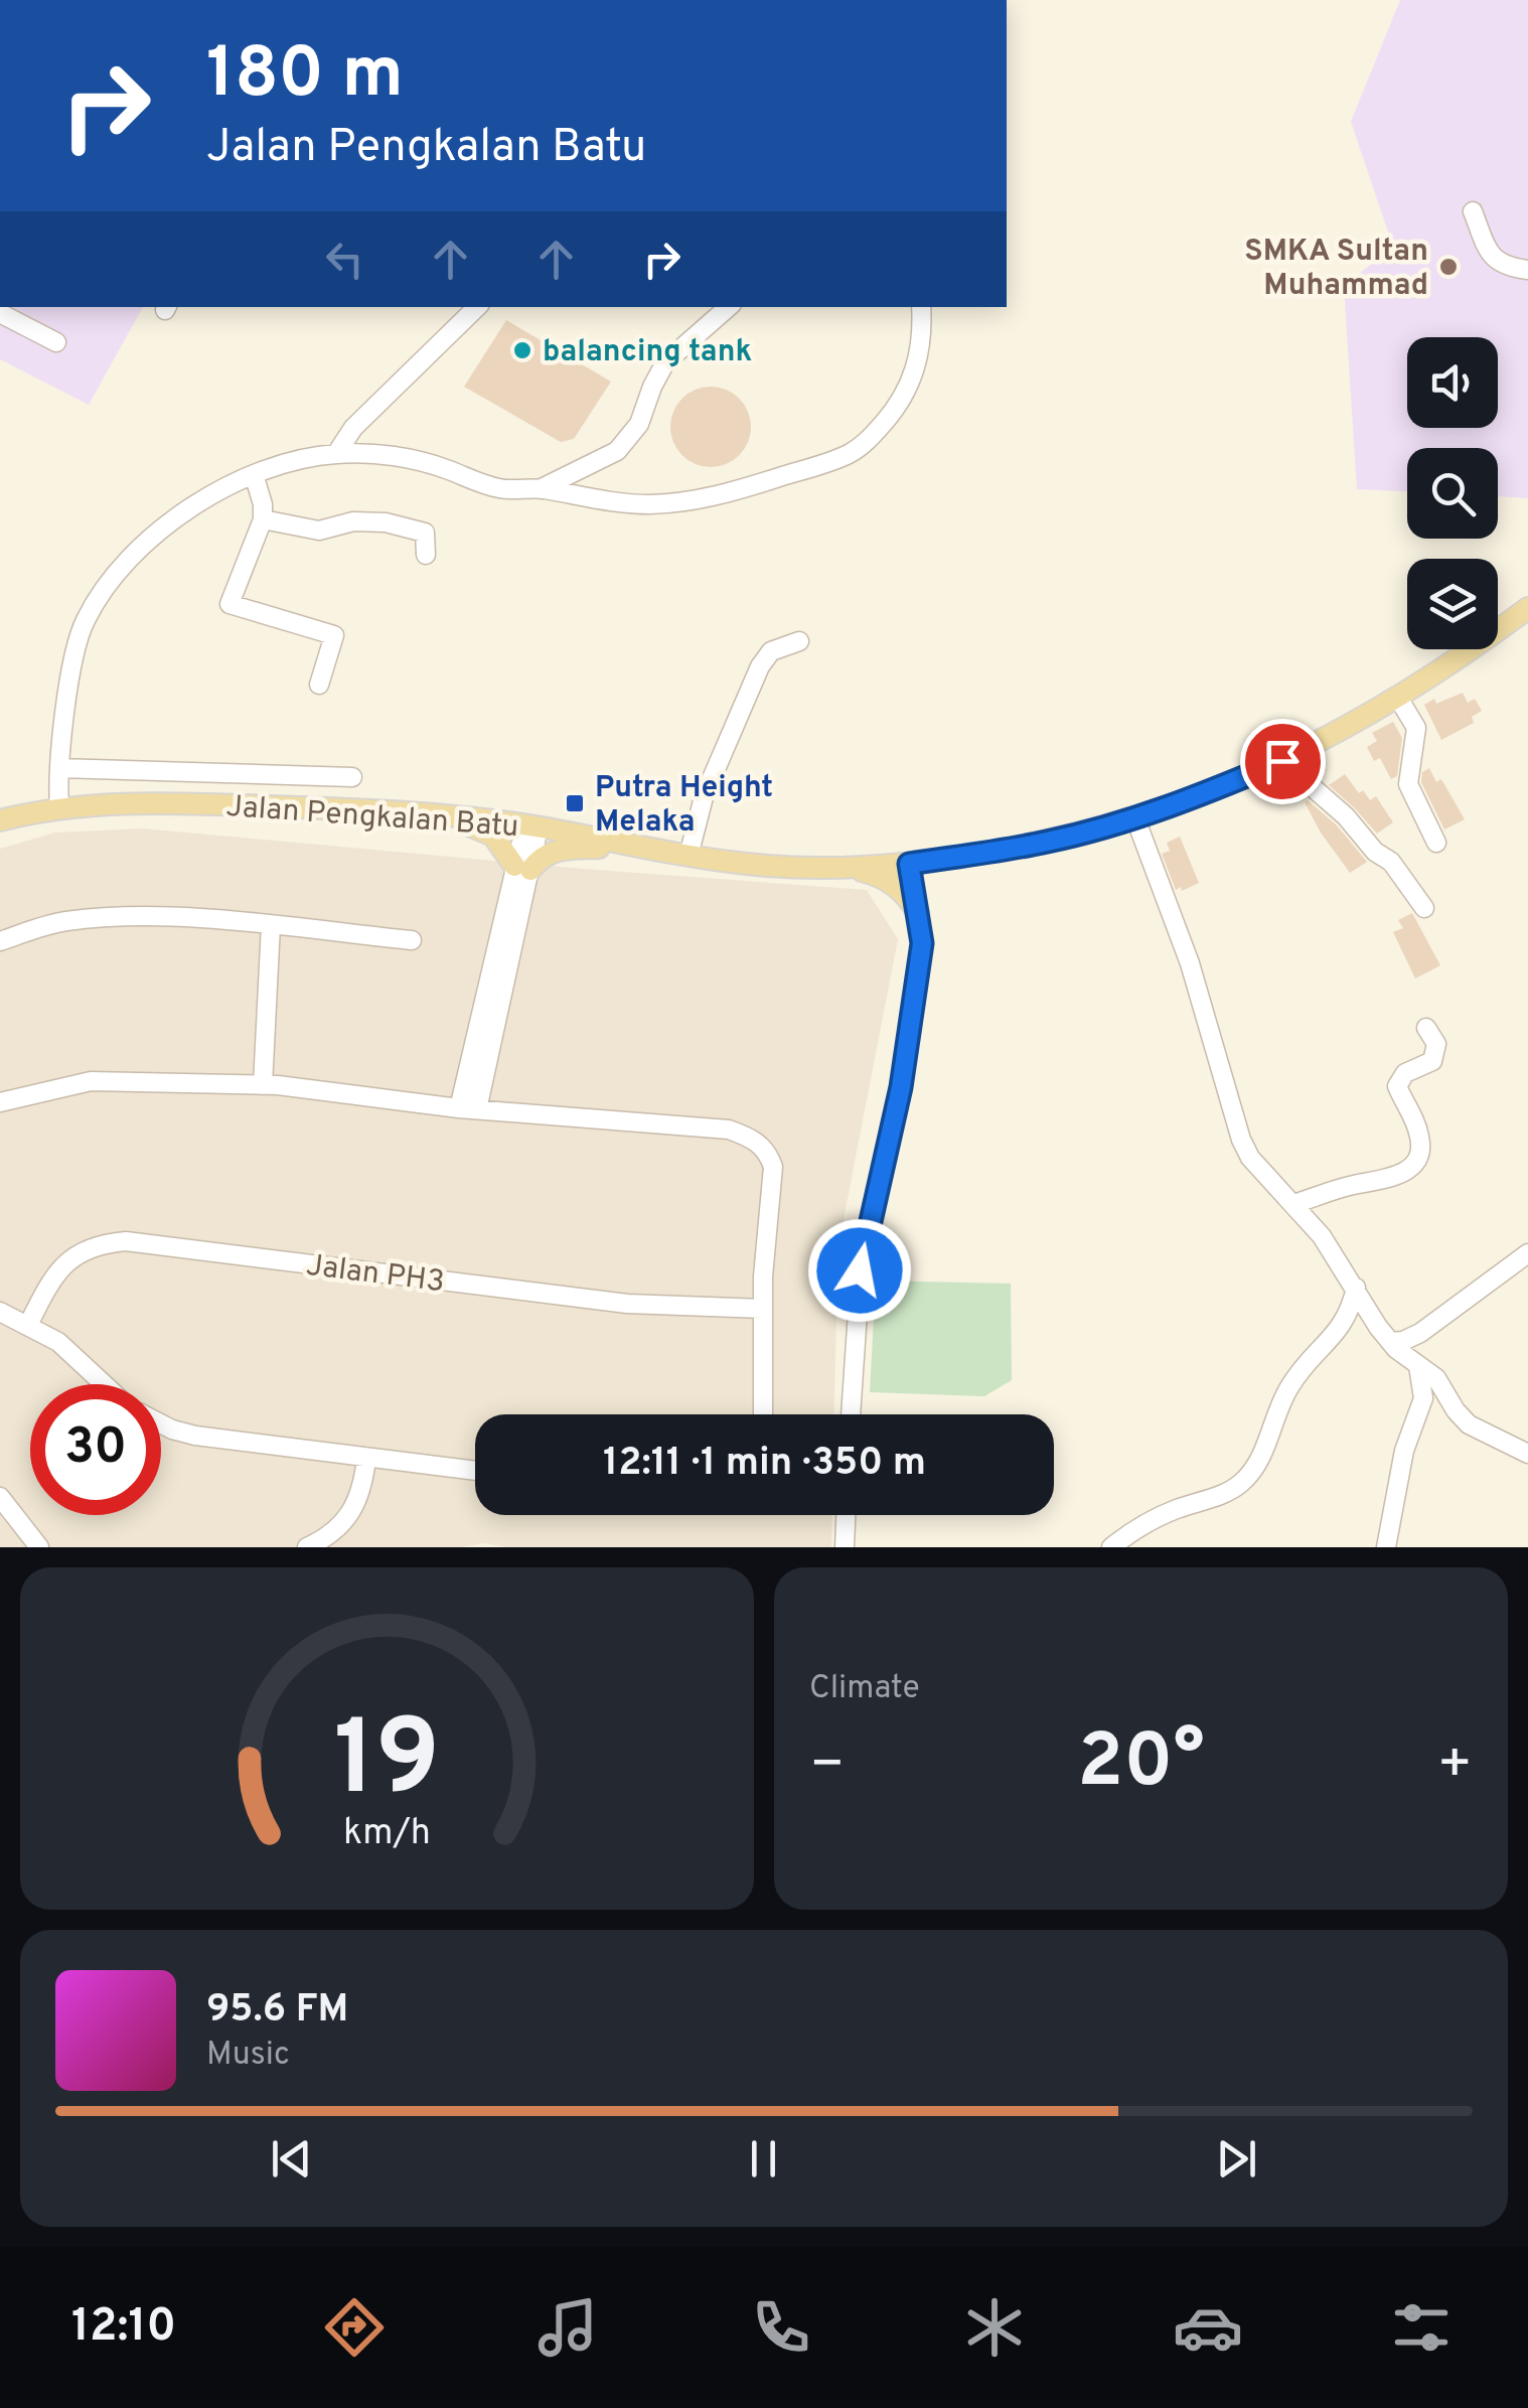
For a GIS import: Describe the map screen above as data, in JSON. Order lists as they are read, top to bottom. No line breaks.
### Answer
{"streets":{"main road":["Jalan Pengkalan Batu"],"street":["Jalan PH3"]},"places":{"other":["SMKA Sultan Muhammad","balancing tank"],"transit":["Putra Height Melaka"]},"page":{"turn":["180 m","Jalan Pengkalan Batu"],"limit":"30","trip":"12:11 · 1 min · 350 m","tile":"Climate","heat":["−","20°","+"],"song":["95.6 FM","Music"],"tabs":"12:10","gauge":["19","km/h"]}}
